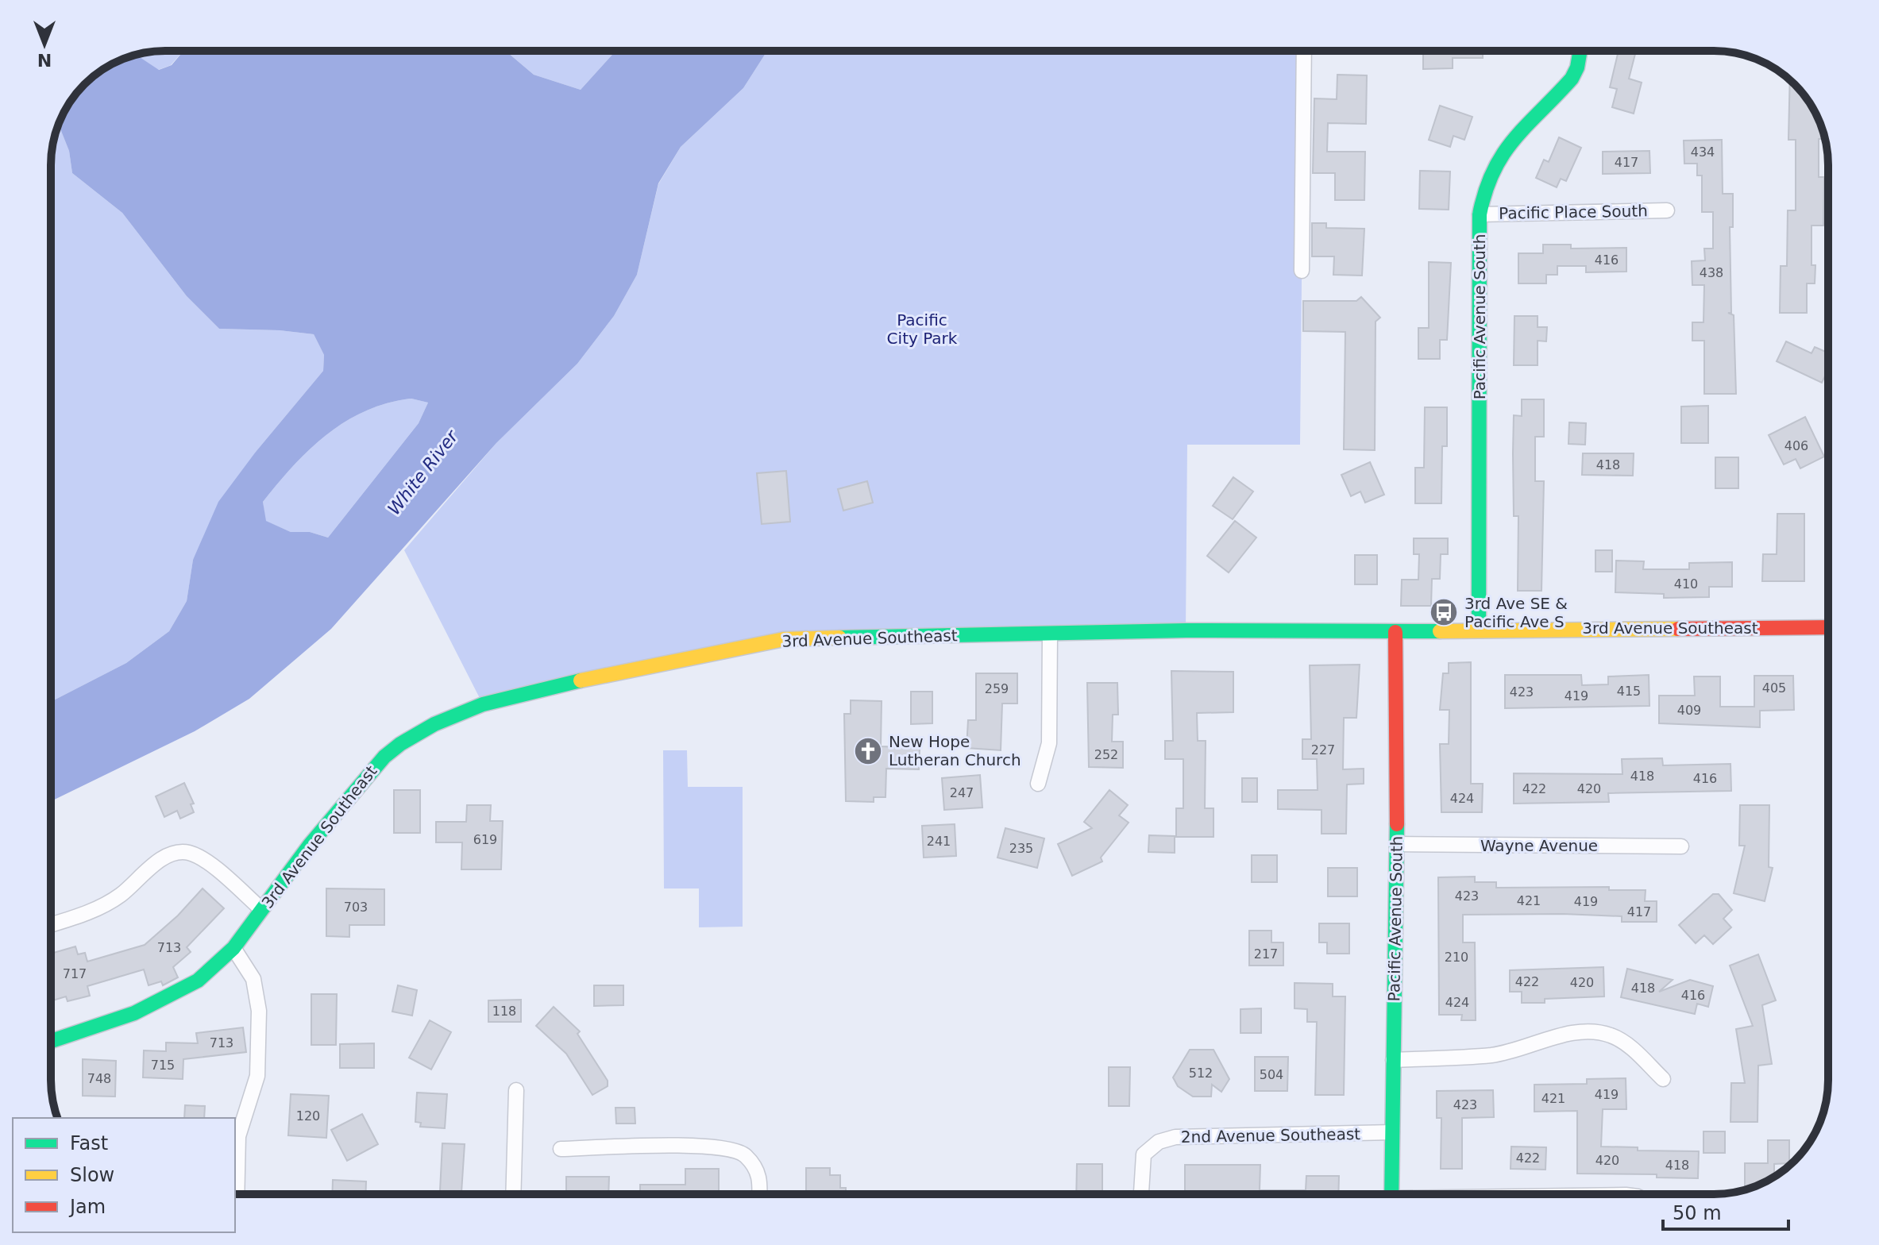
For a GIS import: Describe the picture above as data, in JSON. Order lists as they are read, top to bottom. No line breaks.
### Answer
{"streets":{"street":["Pacific Place South","Pacific Avenue South","3rd Avenue Southeast","Wayne Avenue","2nd Avenue Southeast"]},"crossings":[["Pacific Place South","Pacific Avenue South"],["Pacific Avenue South","3rd Avenue Southeast"],["Pacific Avenue South","Wayne Avenue"],["Pacific Avenue South","2nd Avenue Southeast"]],"water":["White River"],"parks":["Pacific City Park"],"places":{"bus stop":["3rd Ave SE & Pacific Ave S"],"church":["New Hope Lutheran Church"]},"house_numbers":["434","417","416","438","406","418","410","405","259","415","423","419","409","227","252","418","416","422","420","247","424","619","241","235","423","421","419","703","417","713","217","210","717","422","420","418","416","424","118","713","715","512","504","748","419","421","423","120","422","420","418"],"legend":["Fast","Slow","Jam"],"scale_bar":"50 m","north":"bottom"}
